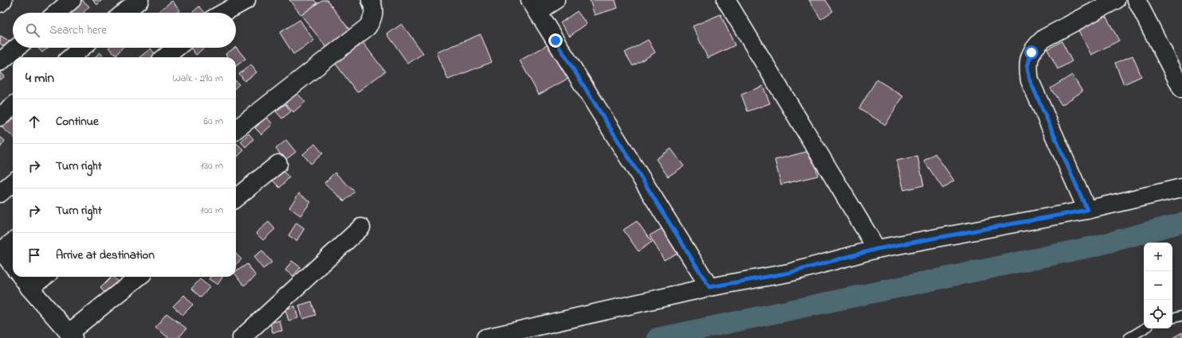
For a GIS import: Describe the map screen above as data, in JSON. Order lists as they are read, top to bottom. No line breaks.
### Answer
{"page":{"search":"Search here","heading":["4 min","Walk · 290 m"],"list":[["Continue","60 m"],["Turn right","130 m"],["Turn right","100 m"],"Arrive at destination"],"map_buttons":["+","−"]}}
